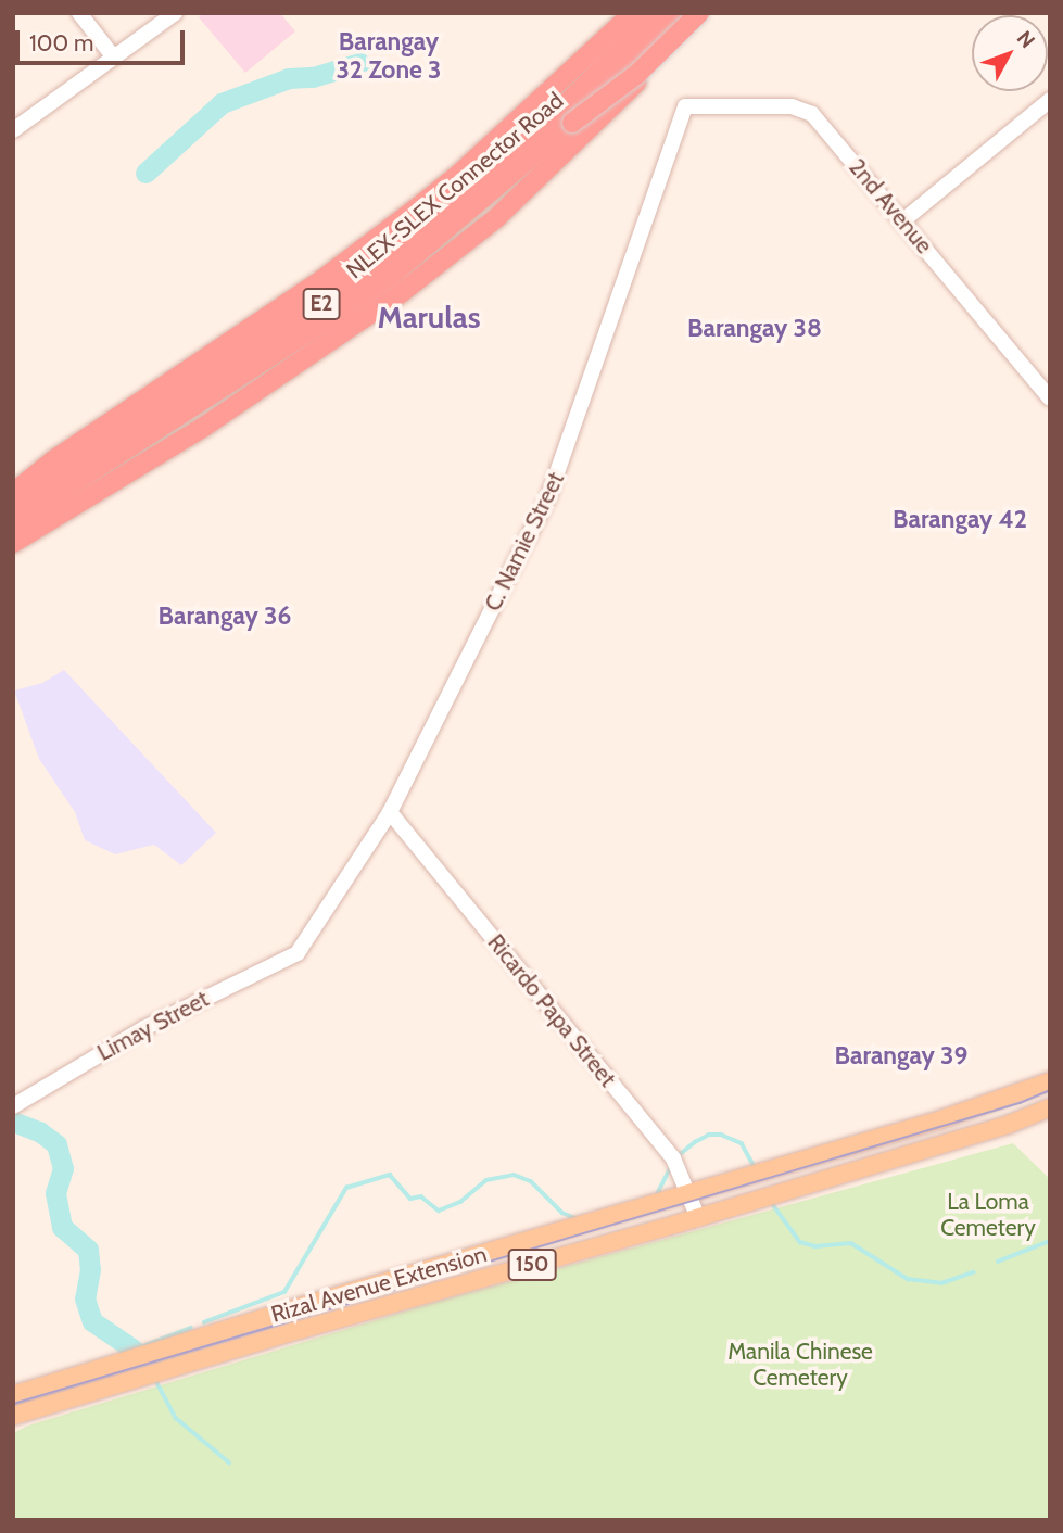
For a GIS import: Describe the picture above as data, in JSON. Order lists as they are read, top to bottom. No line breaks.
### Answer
{"streets":{"highway":["NLEX-SLEX Connector Road","E2"],"main road":["150","Rizal Avenue Extension"],"street":["2nd Avenue","C. Namie Street","Ricardo Papa Street","Limay Street"]},"crossings":[["2nd Avenue","C. Namie Street"],["C. Namie Street","Ricardo Papa Street"],["C. Namie Street","Limay Street"],["Ricardo Papa Street","Rizal Avenue Extension"]],"districts":["Barangay 32 Zone 3","Marulas","Barangay 38","Barangay 42","Barangay 36","Barangay 39"],"parks":["La Loma Cemetery","Manila Chinese Cemetery"],"scale_bar":"100 m","north":"top right"}
